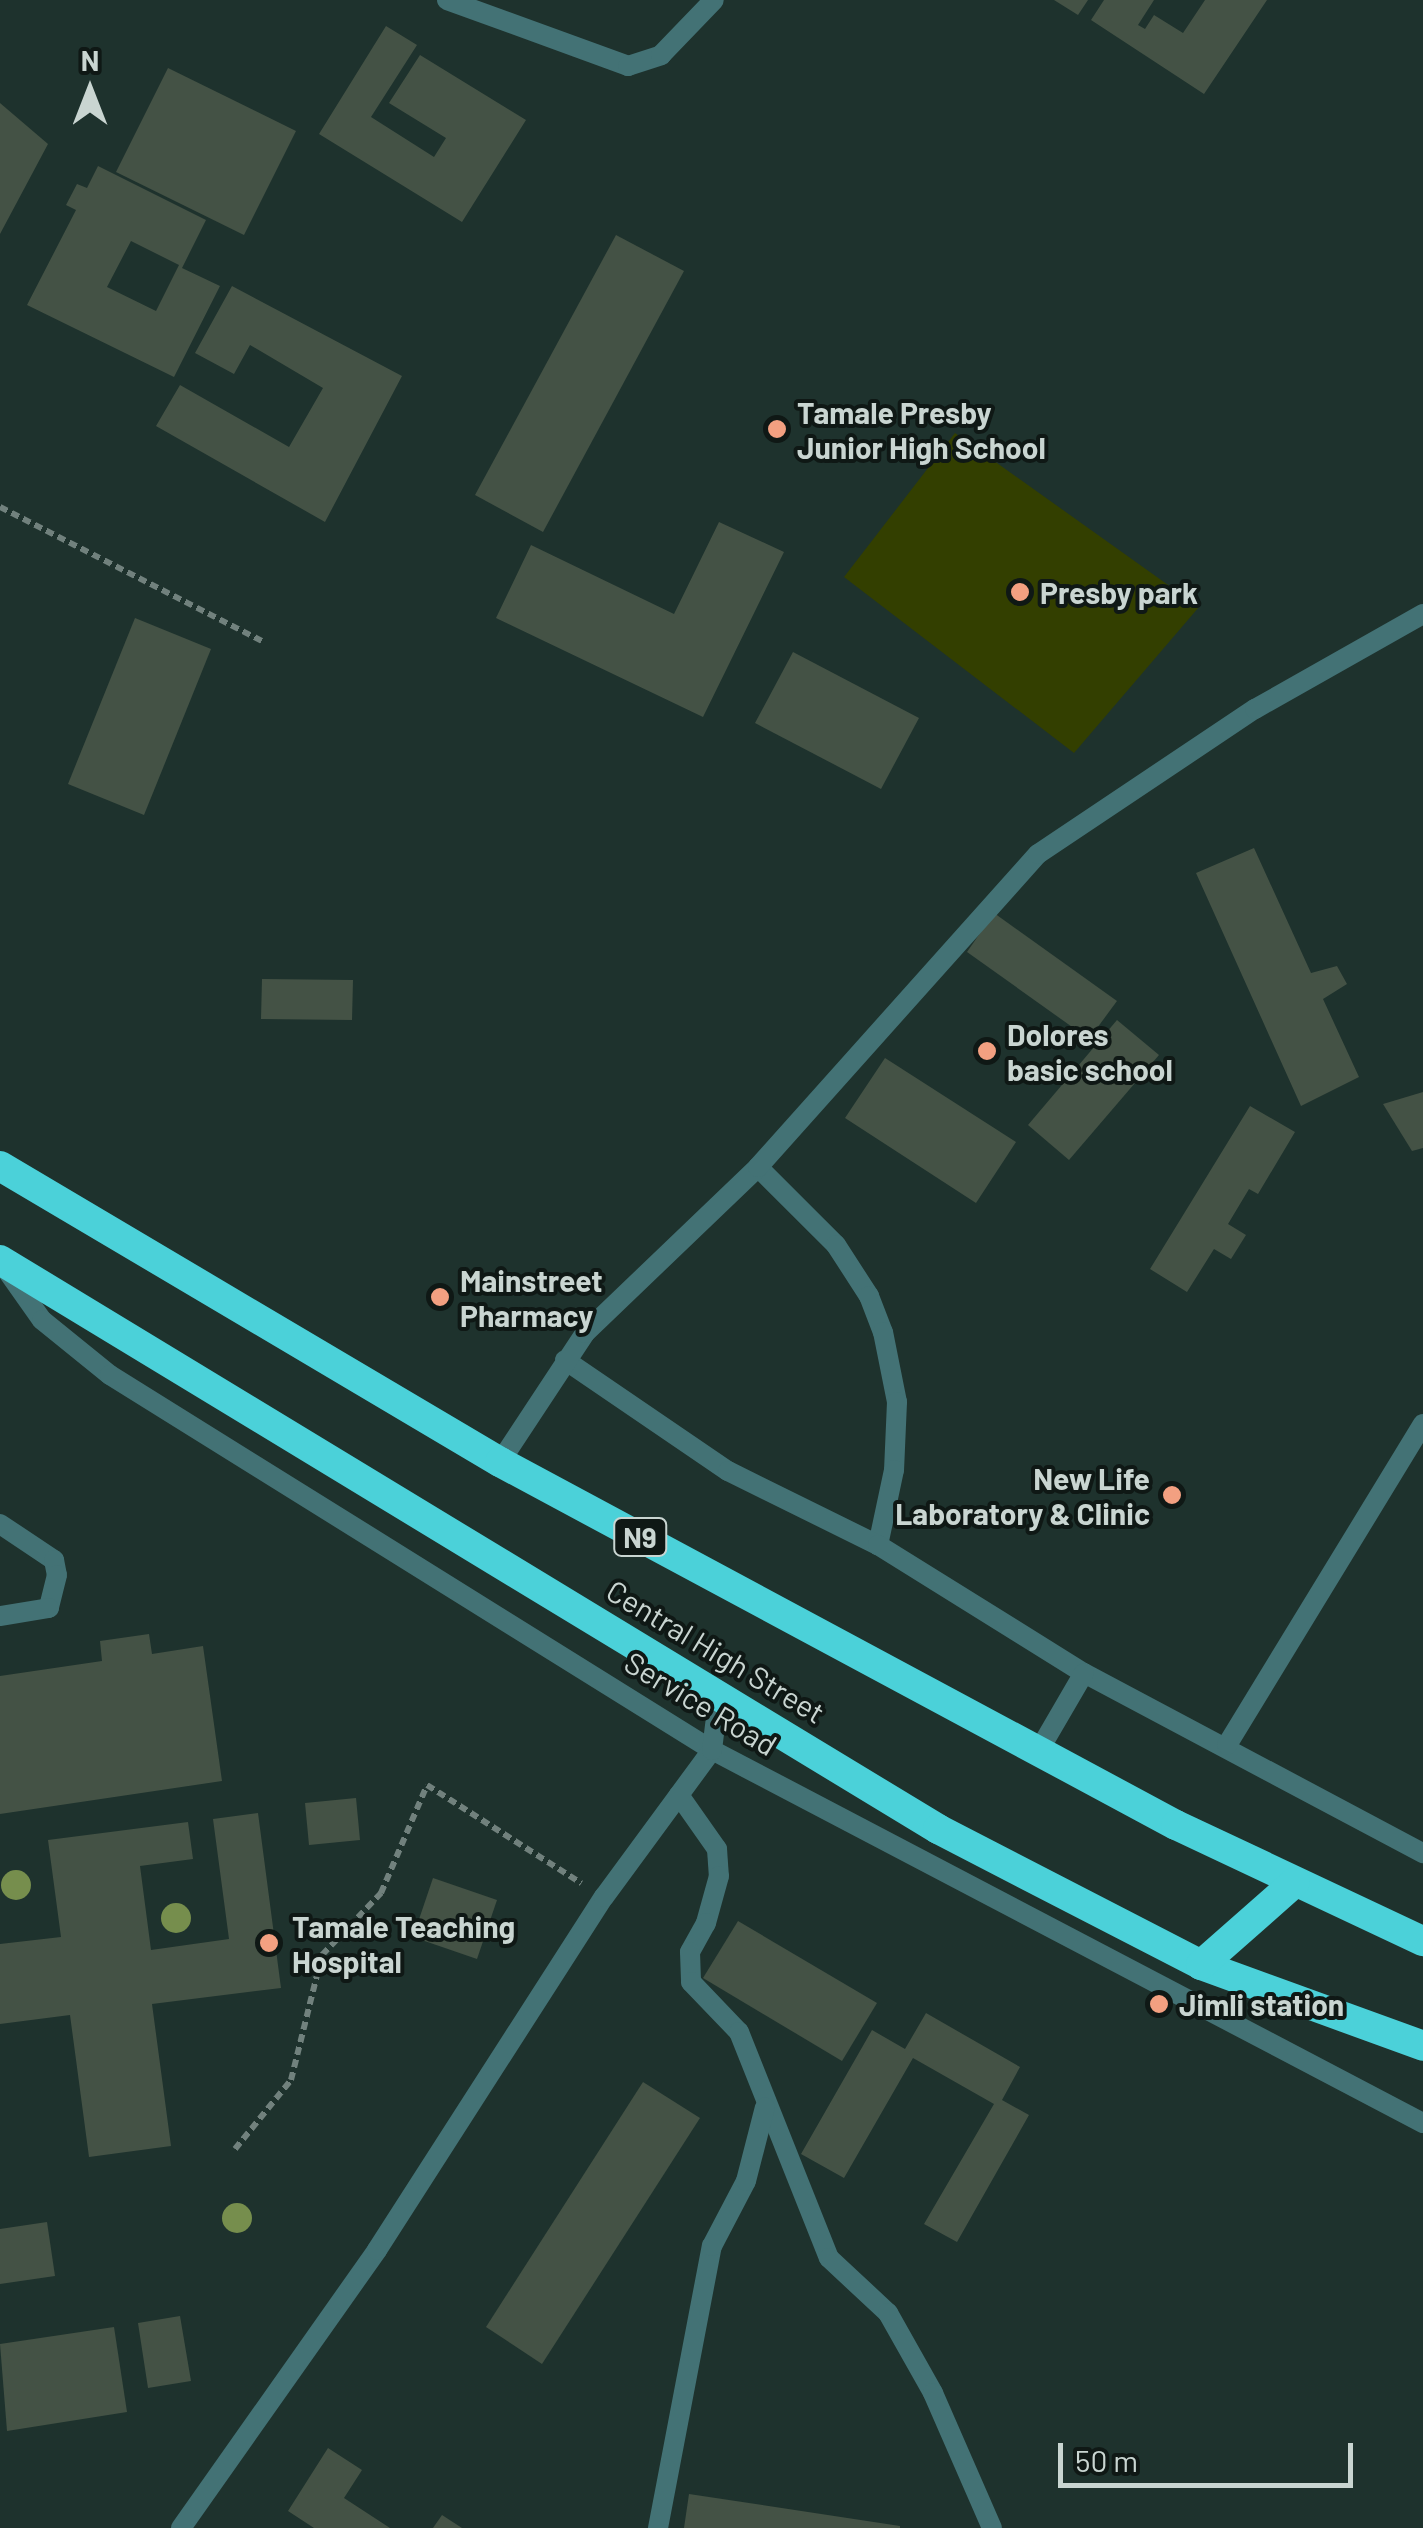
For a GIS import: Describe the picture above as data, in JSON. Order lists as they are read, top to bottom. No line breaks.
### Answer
{"streets":{"highway":["N9","Central High Street"],"street":["Service Road"]},"crossings":[["Central High Street","Service Road"]],"places":["Tamale Presby Junior High School","Presby park","Dolores basic school","Mainstreet Pharmacy","New Life Laboratory & Clinic","Tamale Teaching Hospital","Jimli station"],"scale_bar":"50 m","north":"top"}
